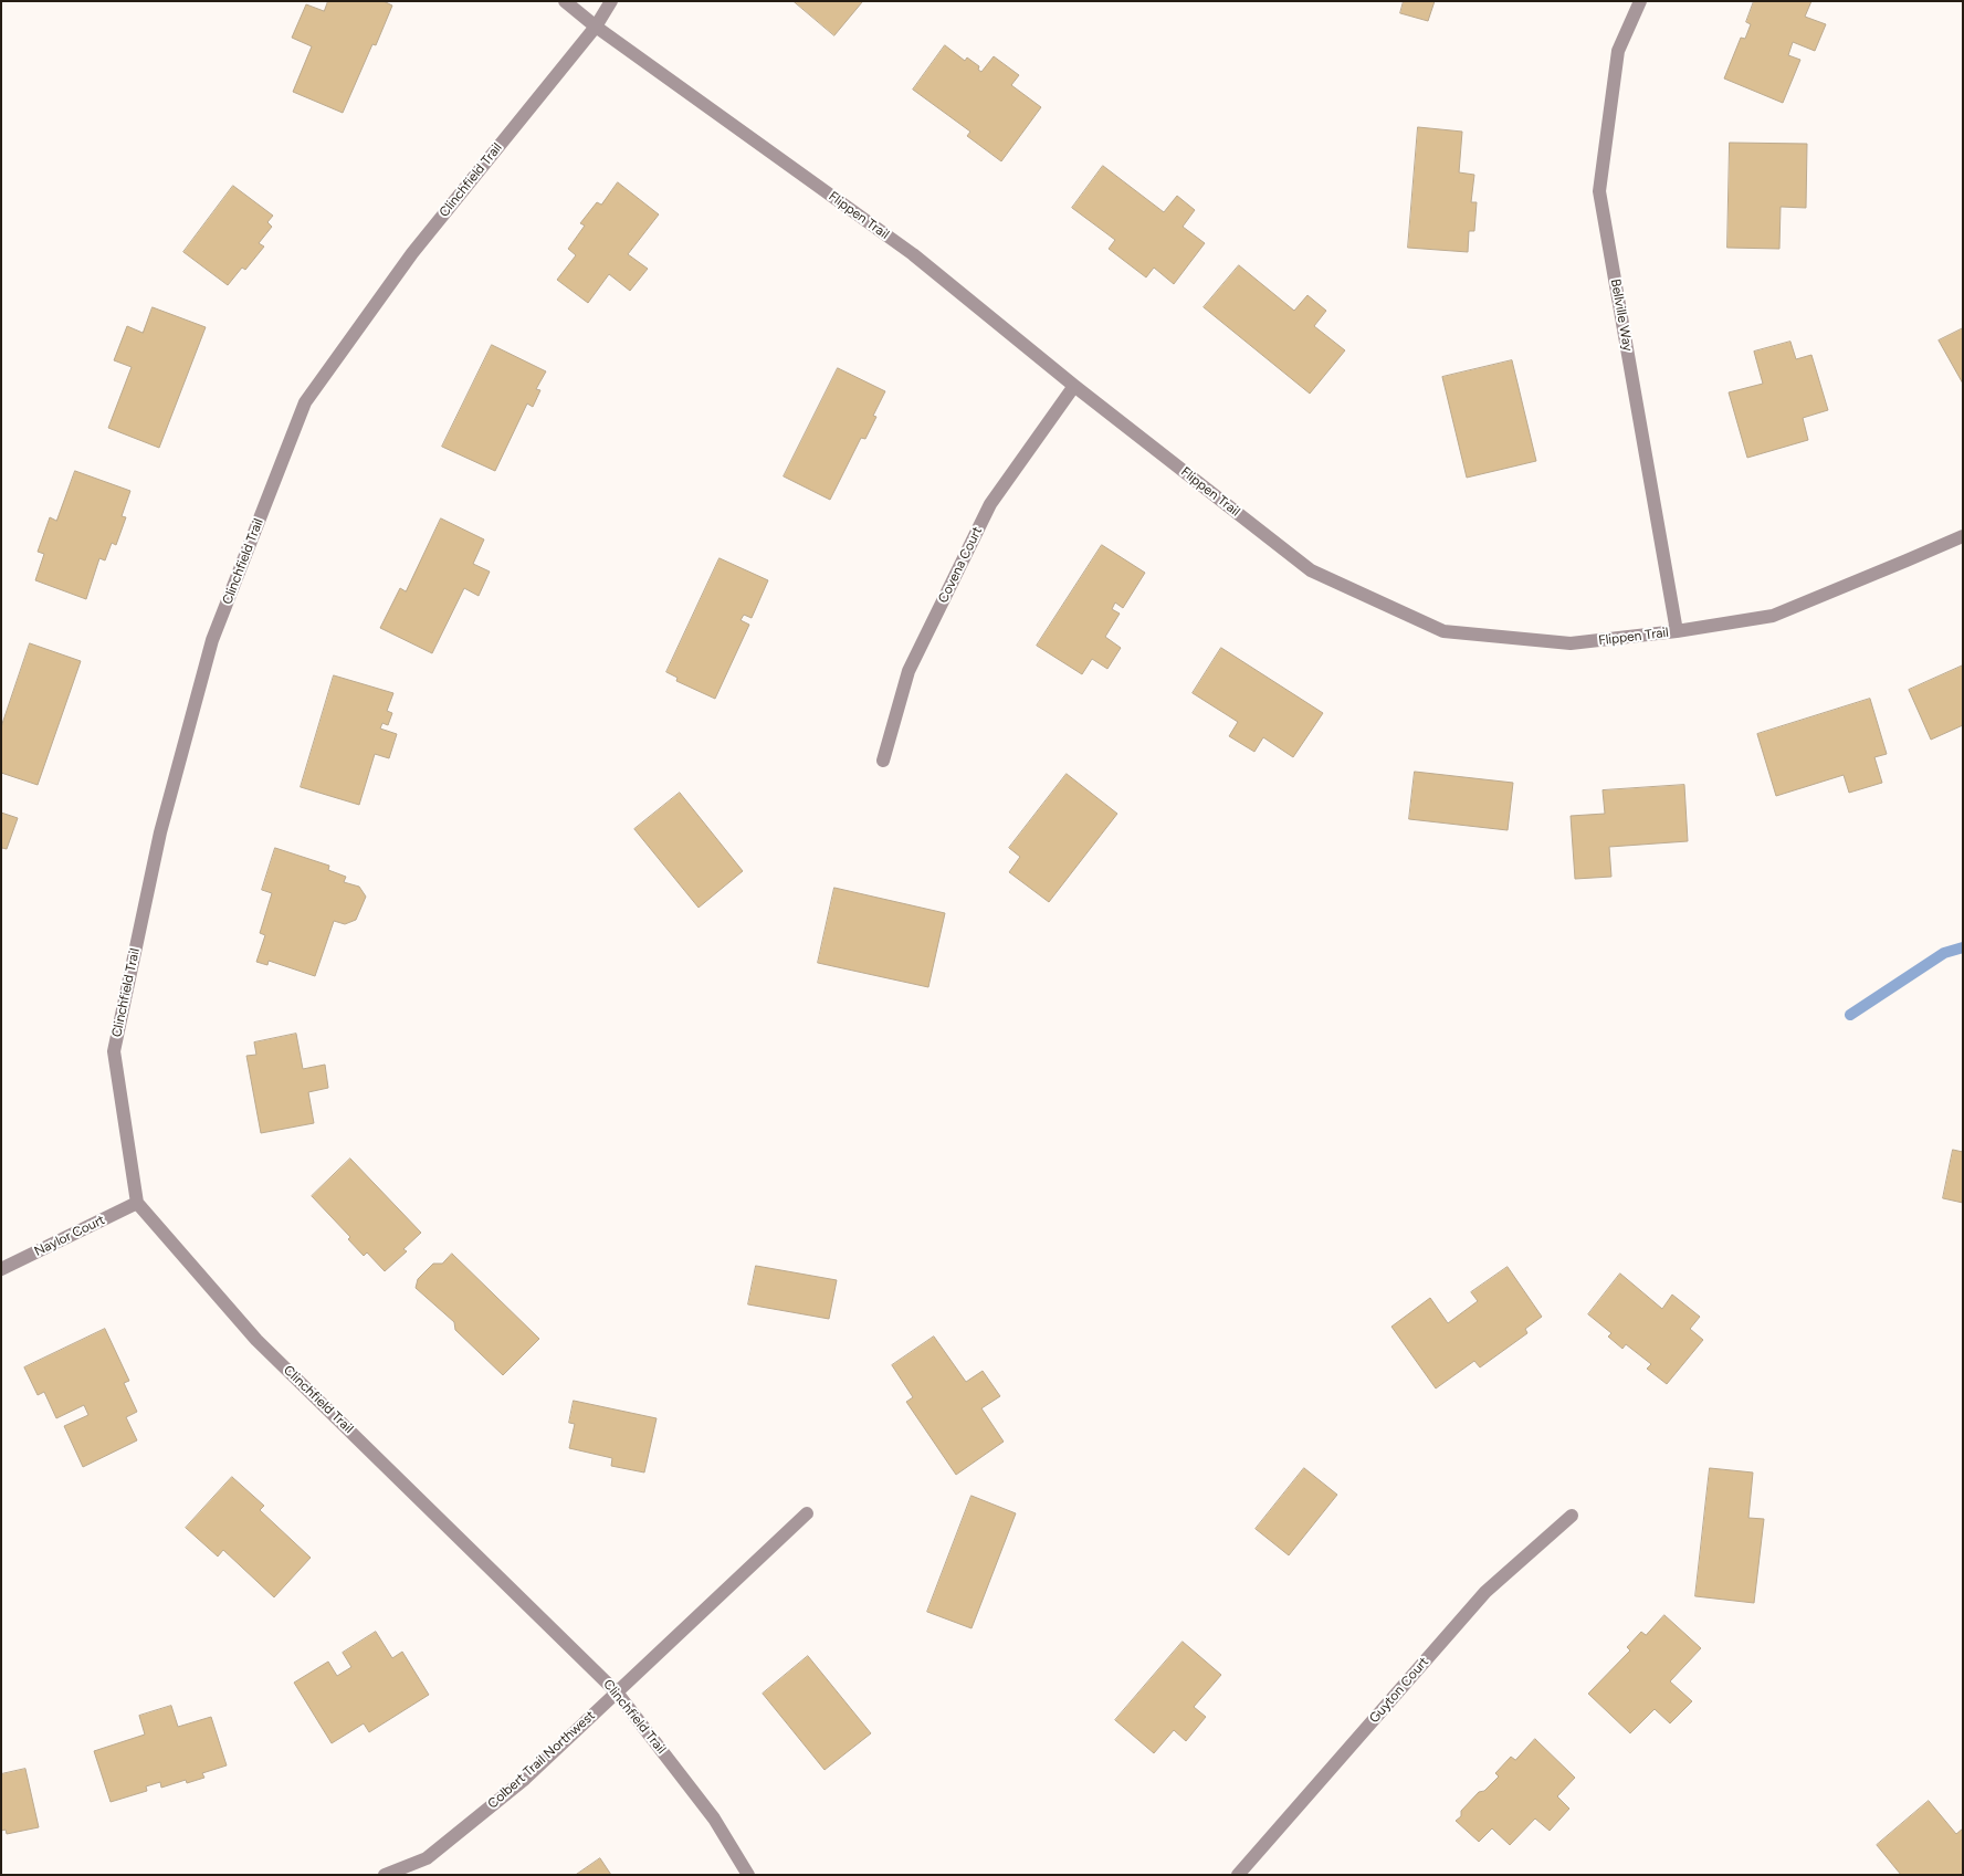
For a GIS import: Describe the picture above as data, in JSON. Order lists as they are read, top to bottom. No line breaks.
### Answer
{"streets":{"street":["Clinchfield Trail","Flippen Trail","Bellville Way","Covena Court","Naylor Court","Guyton Court","Colbert Trail Northwest"]},"crossings":[["Clinchfield Trail","Flippen Trail"],["Clinchfield Trail","Naylor Court"],["Clinchfield Trail","Colbert Trail Northwest"],["Flippen Trail","Bellville Way"],["Flippen Trail","Covena Court"]]}
